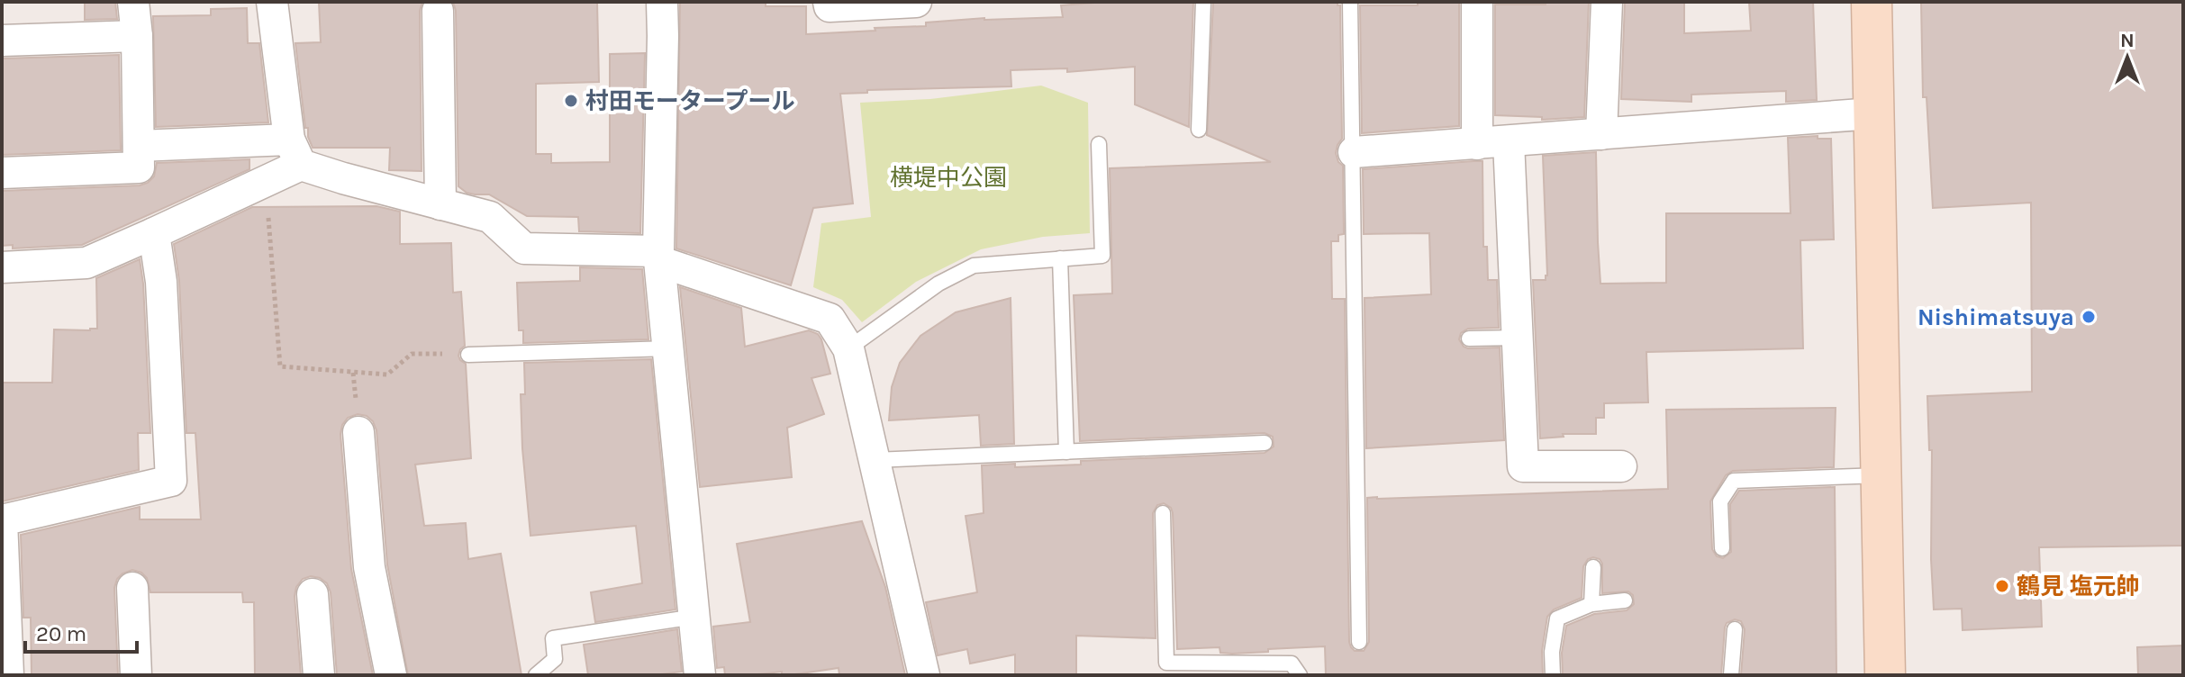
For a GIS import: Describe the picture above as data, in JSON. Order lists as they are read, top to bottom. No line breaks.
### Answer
{"parks":["横堤中公園"],"places":["村田モータープール","Nishimatsuya","鶴見 塩元帥"],"scale_bar":"20 m","north":"top"}
